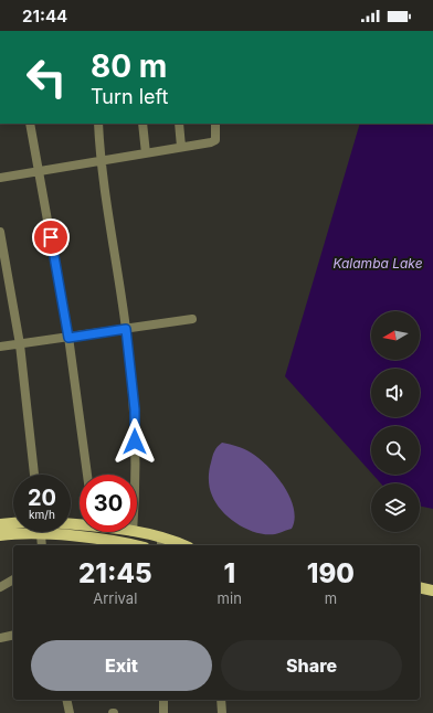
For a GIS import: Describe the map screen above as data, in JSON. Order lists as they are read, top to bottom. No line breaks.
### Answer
{"water":["Kalamba Lake"],"north":"left","page":{"status":"21:44","turn":["80 m","Turn left"],"speed":"20 km/h","limit":"30","eta":["21:45","Arrival","1","min","190","m"],"buttons":["Exit","Share"]}}
